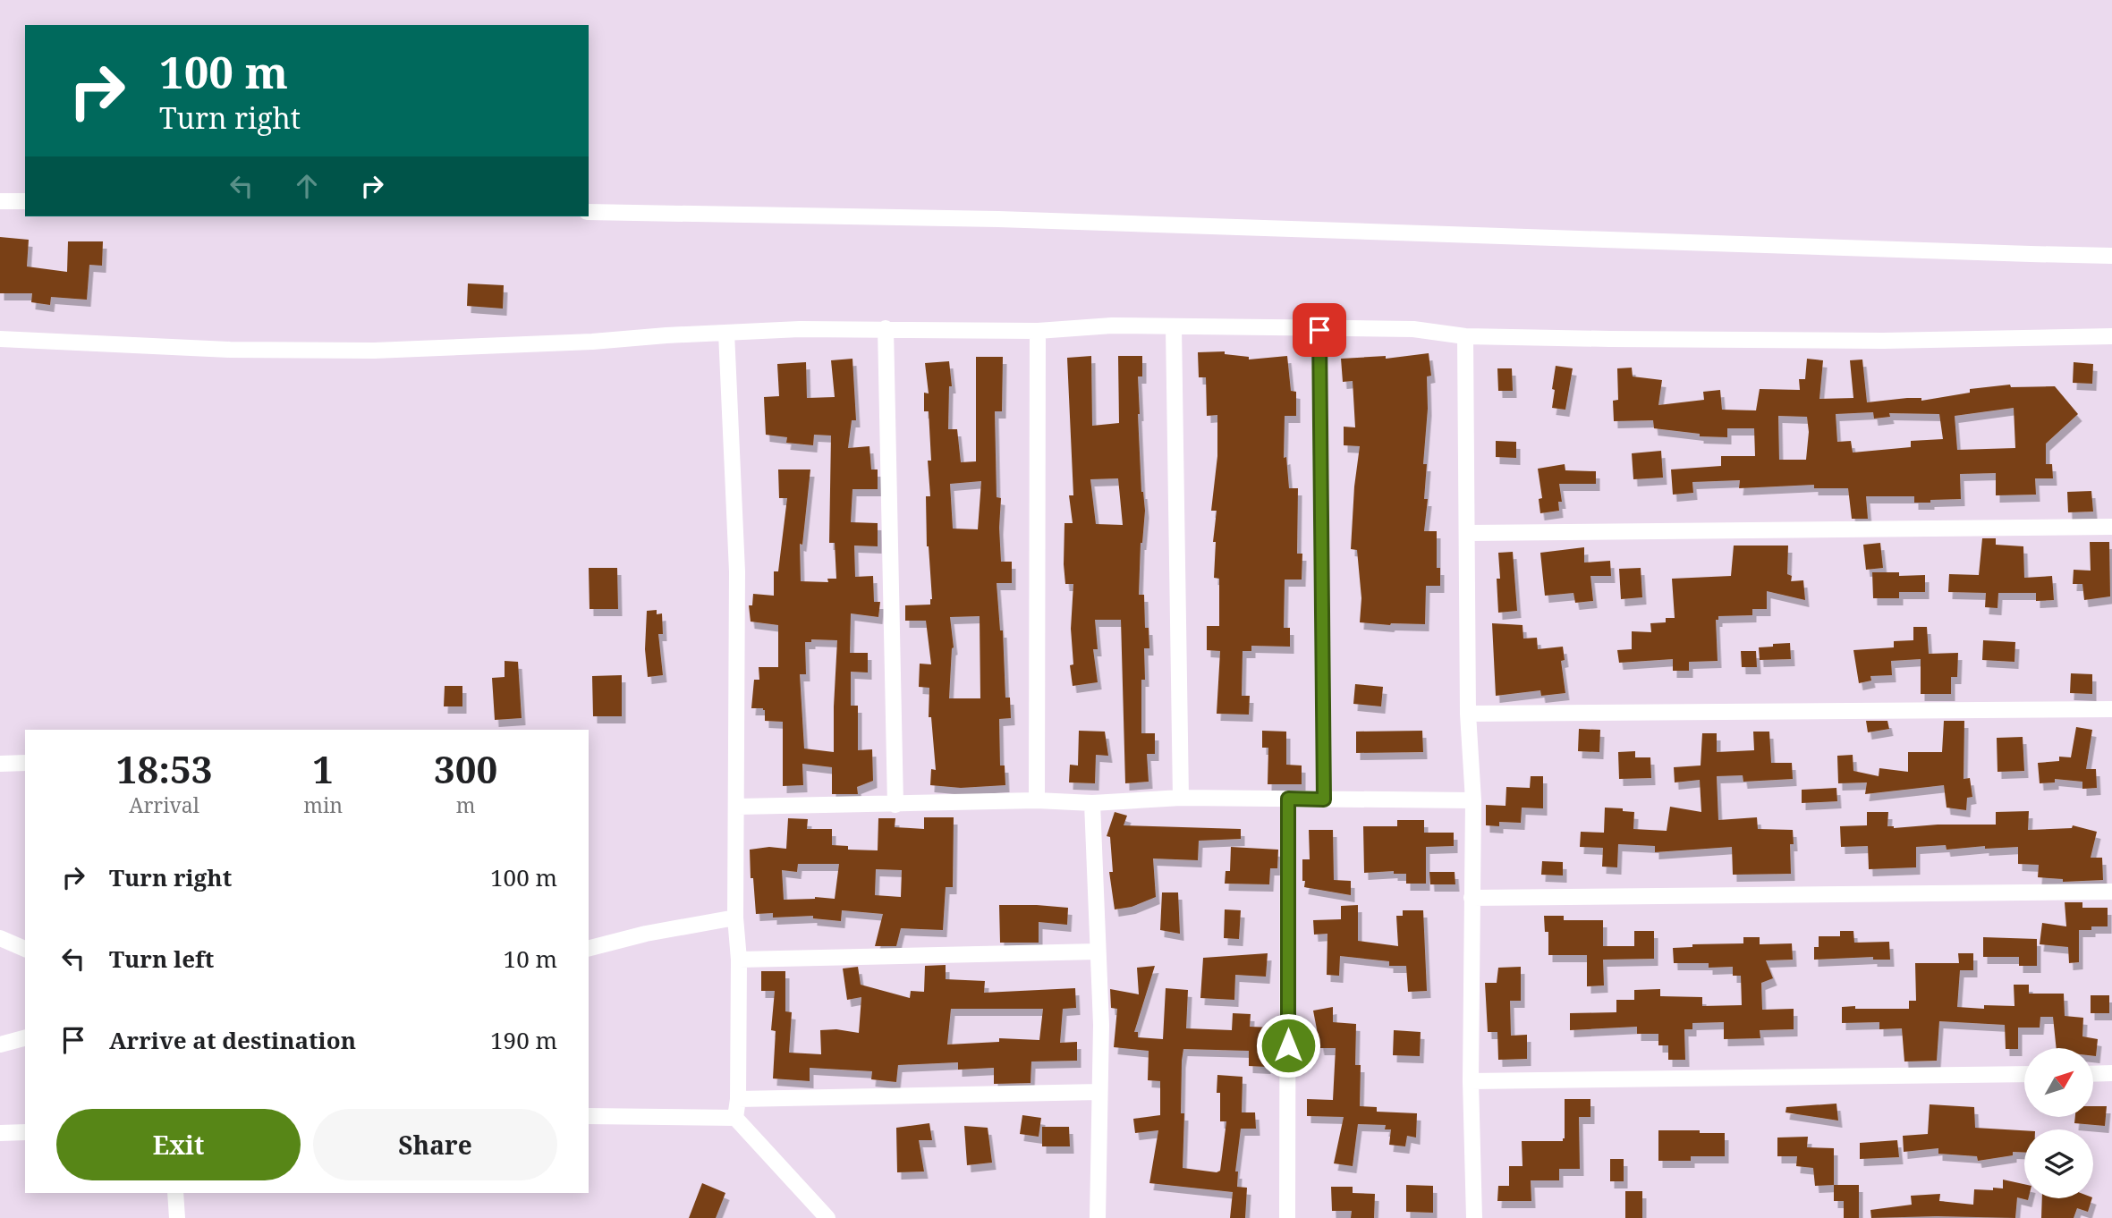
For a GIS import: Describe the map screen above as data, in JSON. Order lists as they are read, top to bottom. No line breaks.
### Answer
{"north":"top right","page":{"turn":["100 m","Turn right"],"eta":["18:53","Arrival","1","min","300","m"],"list":[{"name":"Turn right","value":"100 m"},{"name":"Turn left","value":"10 m"},{"name":"Arrive at destination","value":"190 m"}],"buttons":["Exit","Share"]}}
